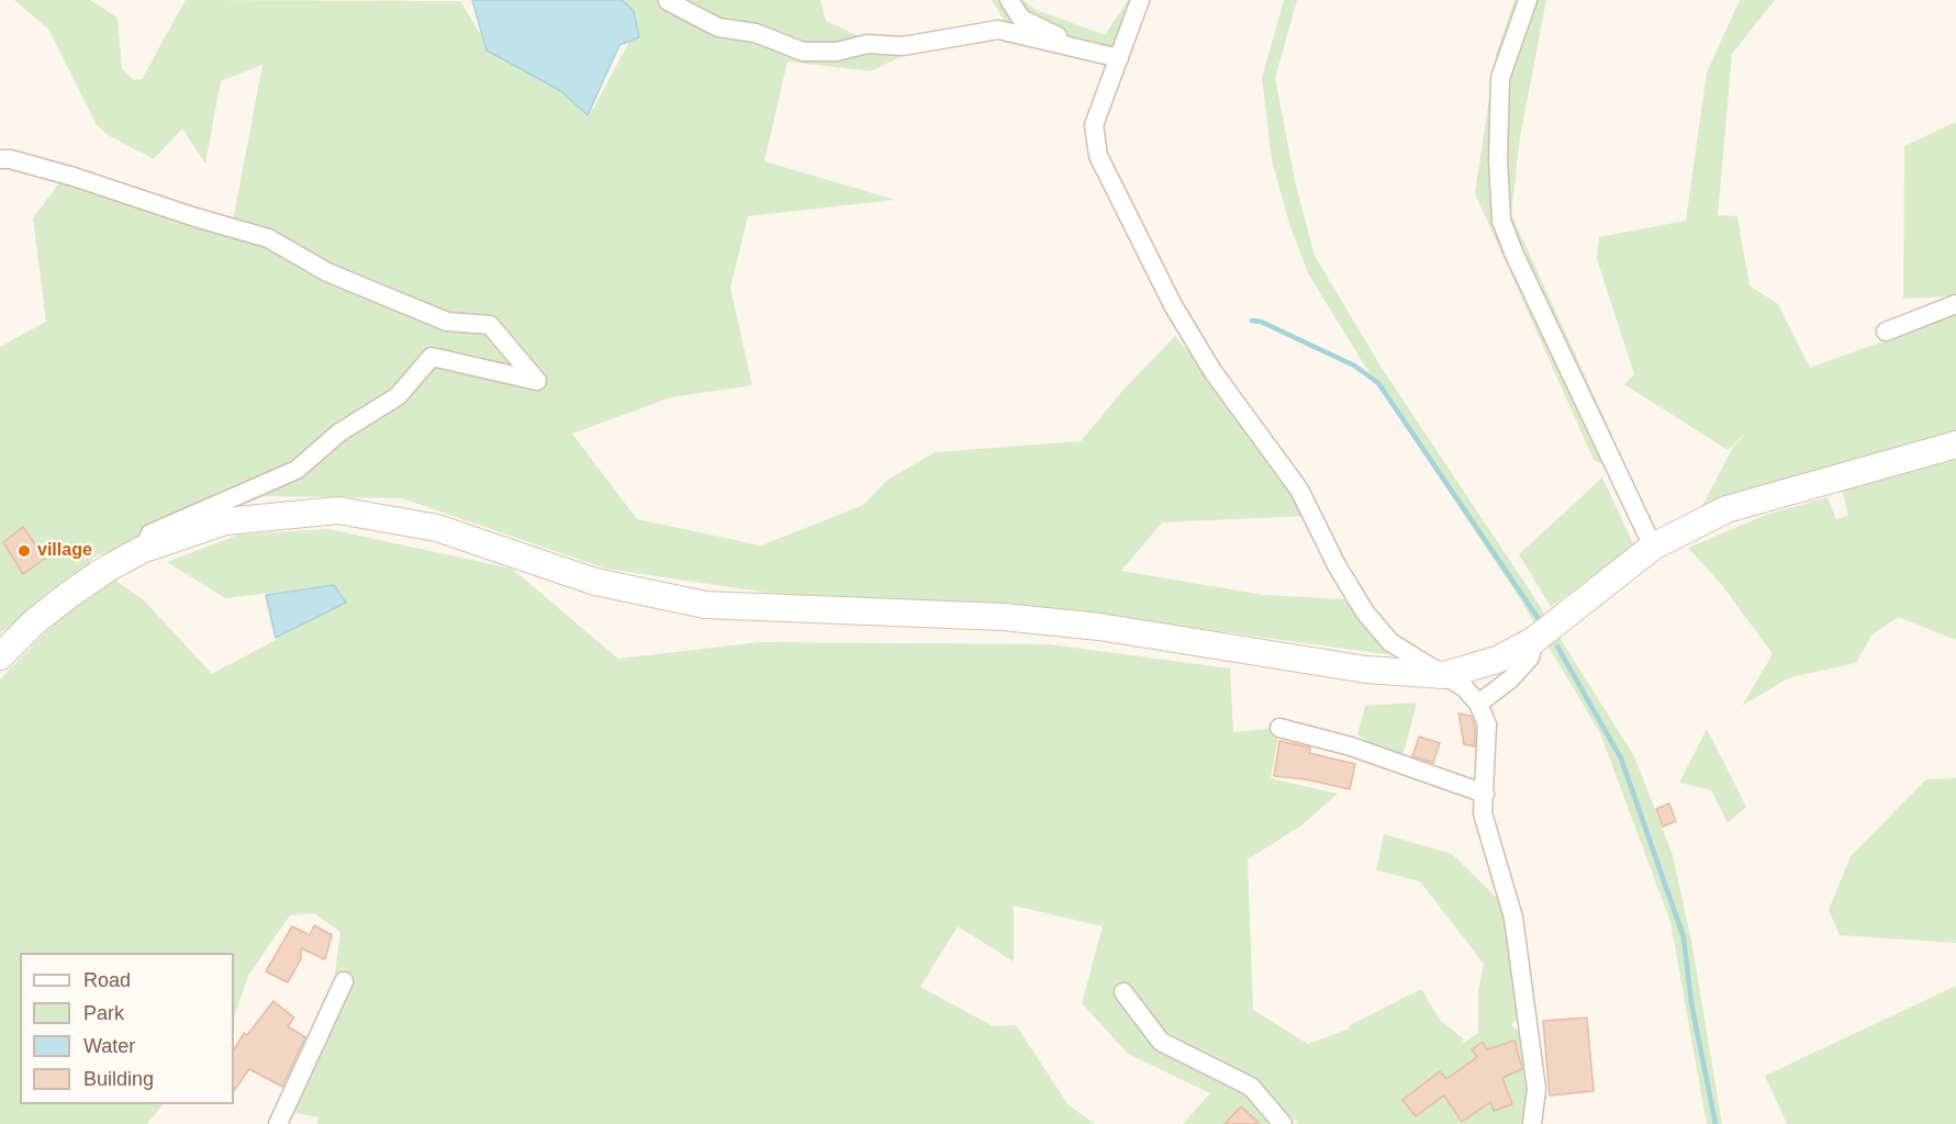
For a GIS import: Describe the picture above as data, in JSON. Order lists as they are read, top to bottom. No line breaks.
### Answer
{"places":["village"],"legend":["Road","Park","Water","Building"]}
